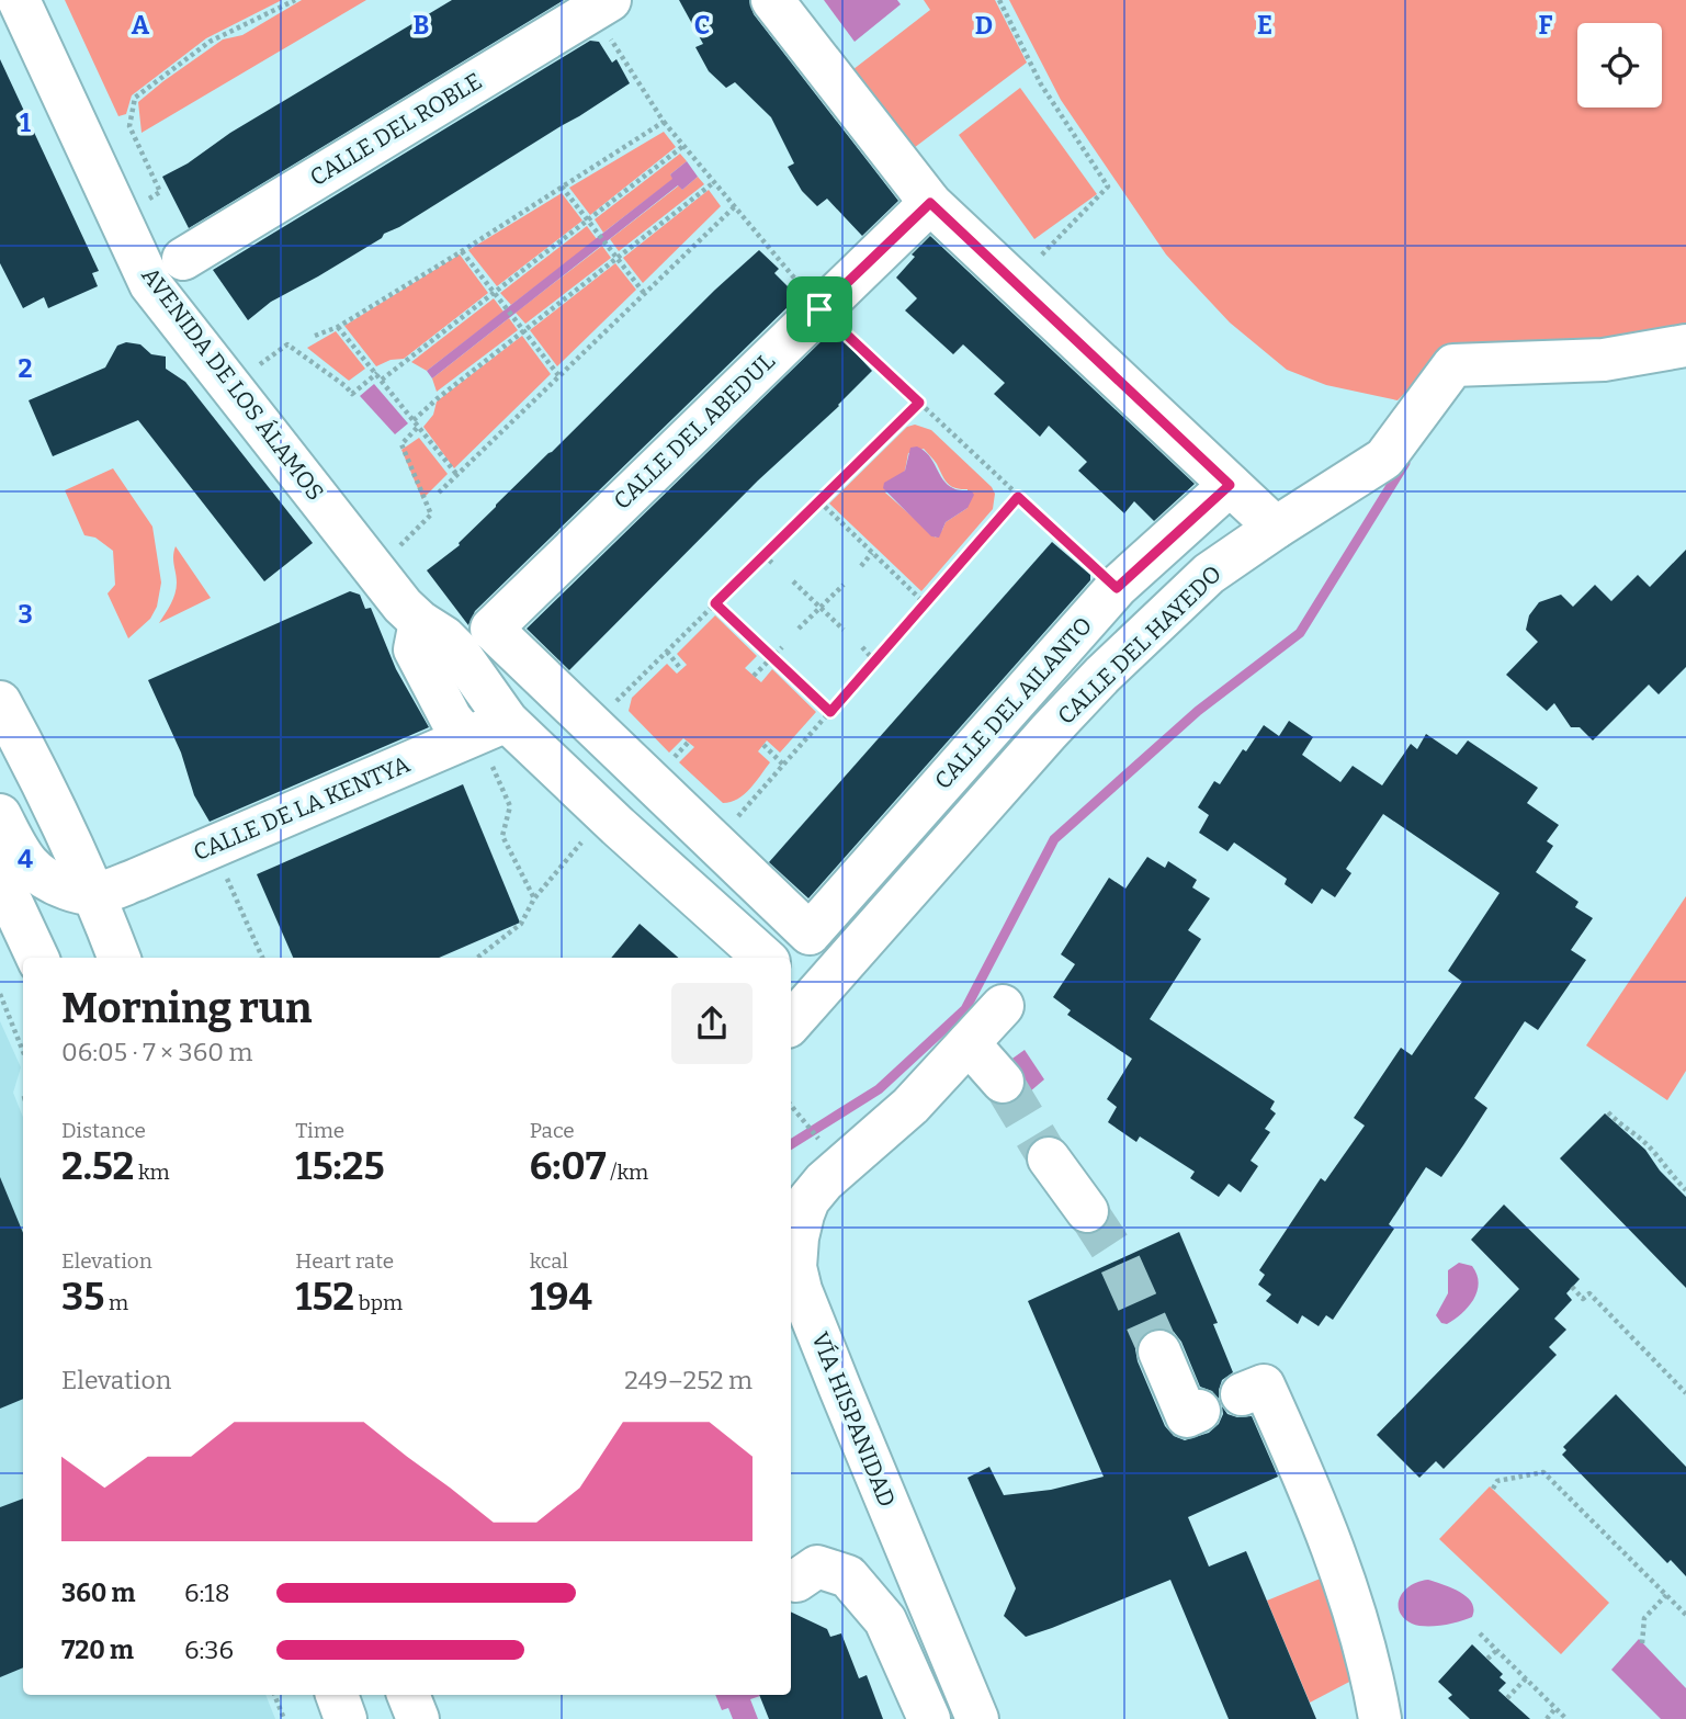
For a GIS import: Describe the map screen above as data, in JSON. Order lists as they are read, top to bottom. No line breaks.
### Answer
{"streets":{"street":["CALLE DEL ROBLE","AVENIDA DE LOS ÁLAMOS","CALLE DEL ABEDUL","CALLE DEL HAYEDO","CALLE DEL AILANTO","CALLE DE LA KENTYA","VÍA HISPANIDAD"]},"crossings":[["AVENIDA DE LOS ÁLAMOS","CALLE DE LA KENTYA"],["CALLE DEL ABEDUL","CALLE DEL AILANTO"]],"page":{"heading":["Morning run","06:05 · 7 × 360 m"],"stats":[["Distance","2.52 km"],["Time","15:25"],["Pace","6:07 /km"],["Elevation","35 m"],["Heart rate","152 bpm"],["kcal","194"]],"chart":["Elevation","249–252 m"],"list":[{"name":"360 m","note":"6:18"},{"name":"720 m","note":"6:36"}]},"grid":{"columns":["A","B","C","D","E","F"],"rows":["1","2","3","4"]}}
